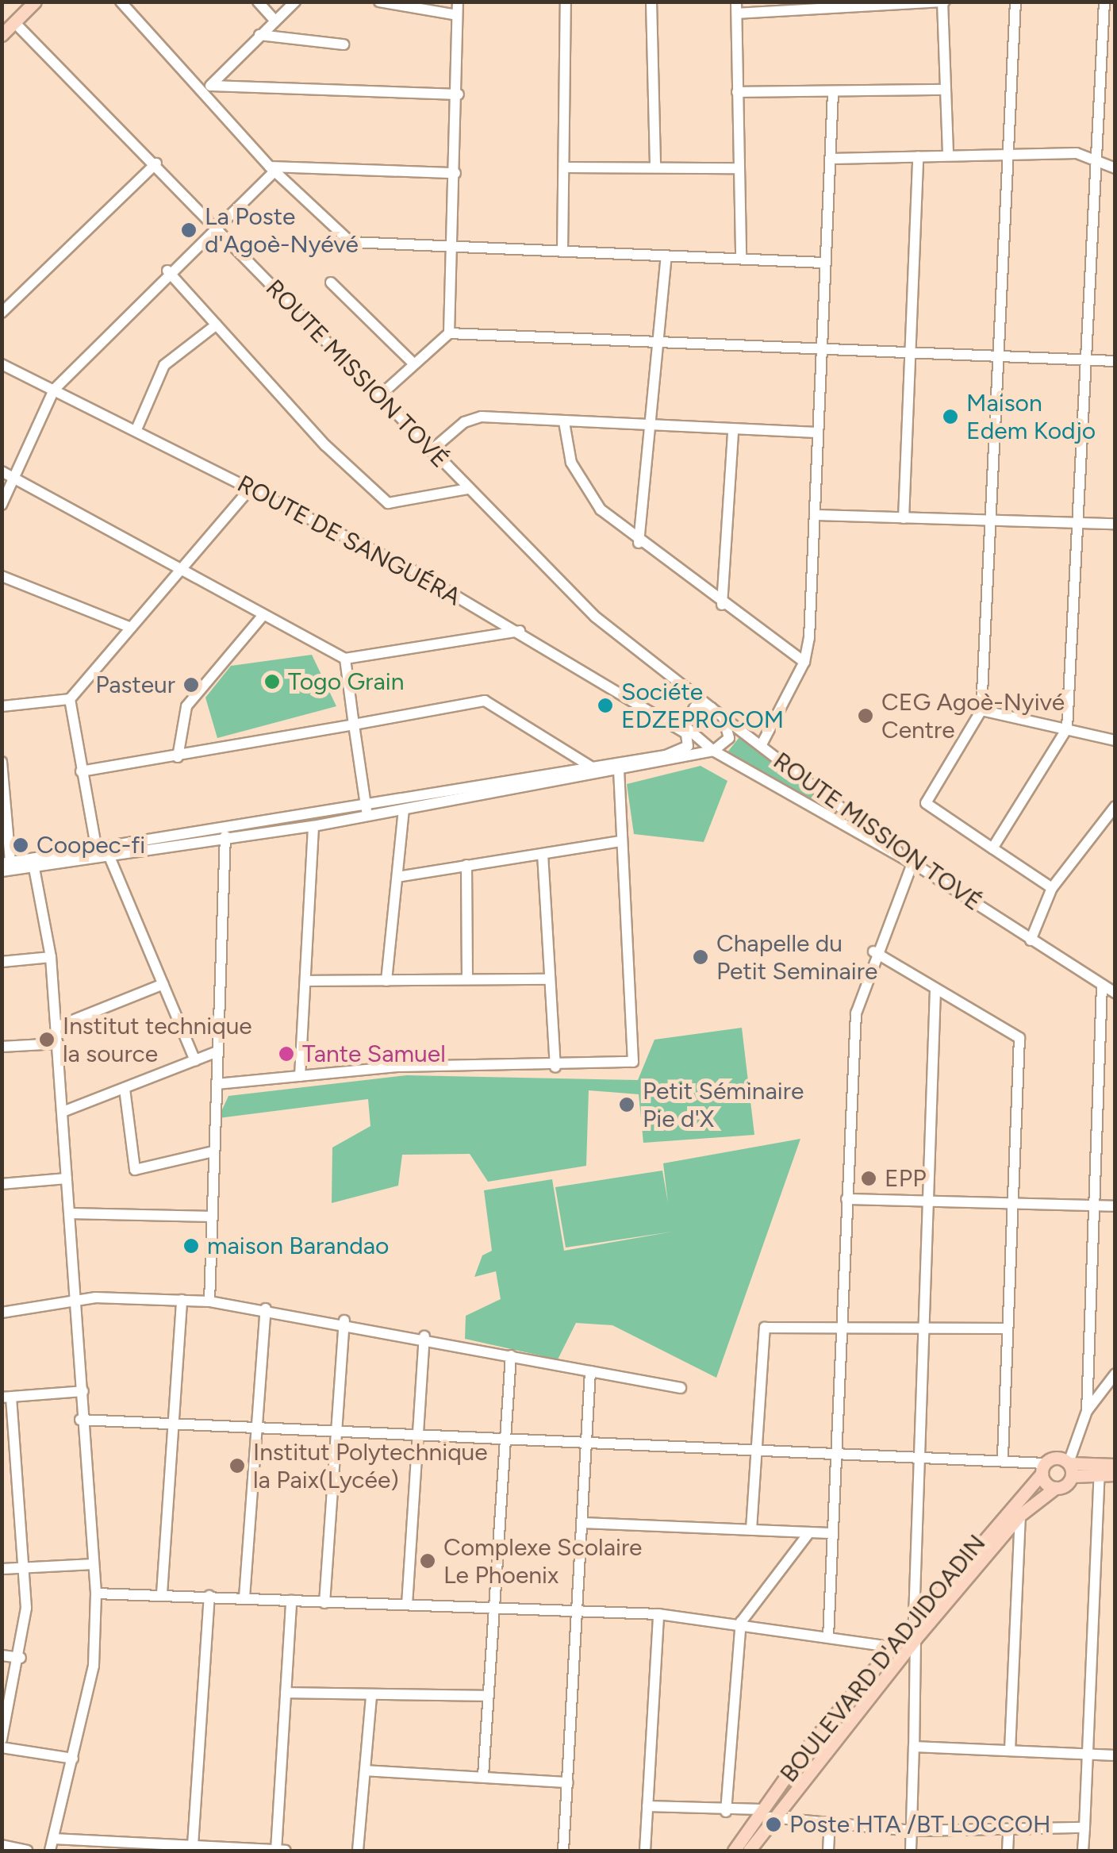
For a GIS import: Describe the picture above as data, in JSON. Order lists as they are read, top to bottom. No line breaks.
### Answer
{"streets":{"main road":["BOULEVARD D'ADJIDOADIN"],"street":["ROUTE MISSION TOVÉ","ROUTE DE SANGUÉRA"]},"crossings":[["ROUTE MISSION TOVÉ","ROUTE DE SANGUÉRA"]],"places":["La Poste d'Agoè-Nyévé","Maison Edem Kodjo","Togo Grain","Pasteur","Sociéte EDZEPROCOM","CEG Agoè-Nyivé Centre","Coopec-fi","Chapelle du Petit Seminaire","Institut technique la source","Tante Samuel","Petit Séminaire Pie d'X","EPP","maison Barandao","Institut Polytechnique la Paix(Lycée)","Complexe Scolaire Le Phoenix","Poste HTA /BT LOCCOH"]}
